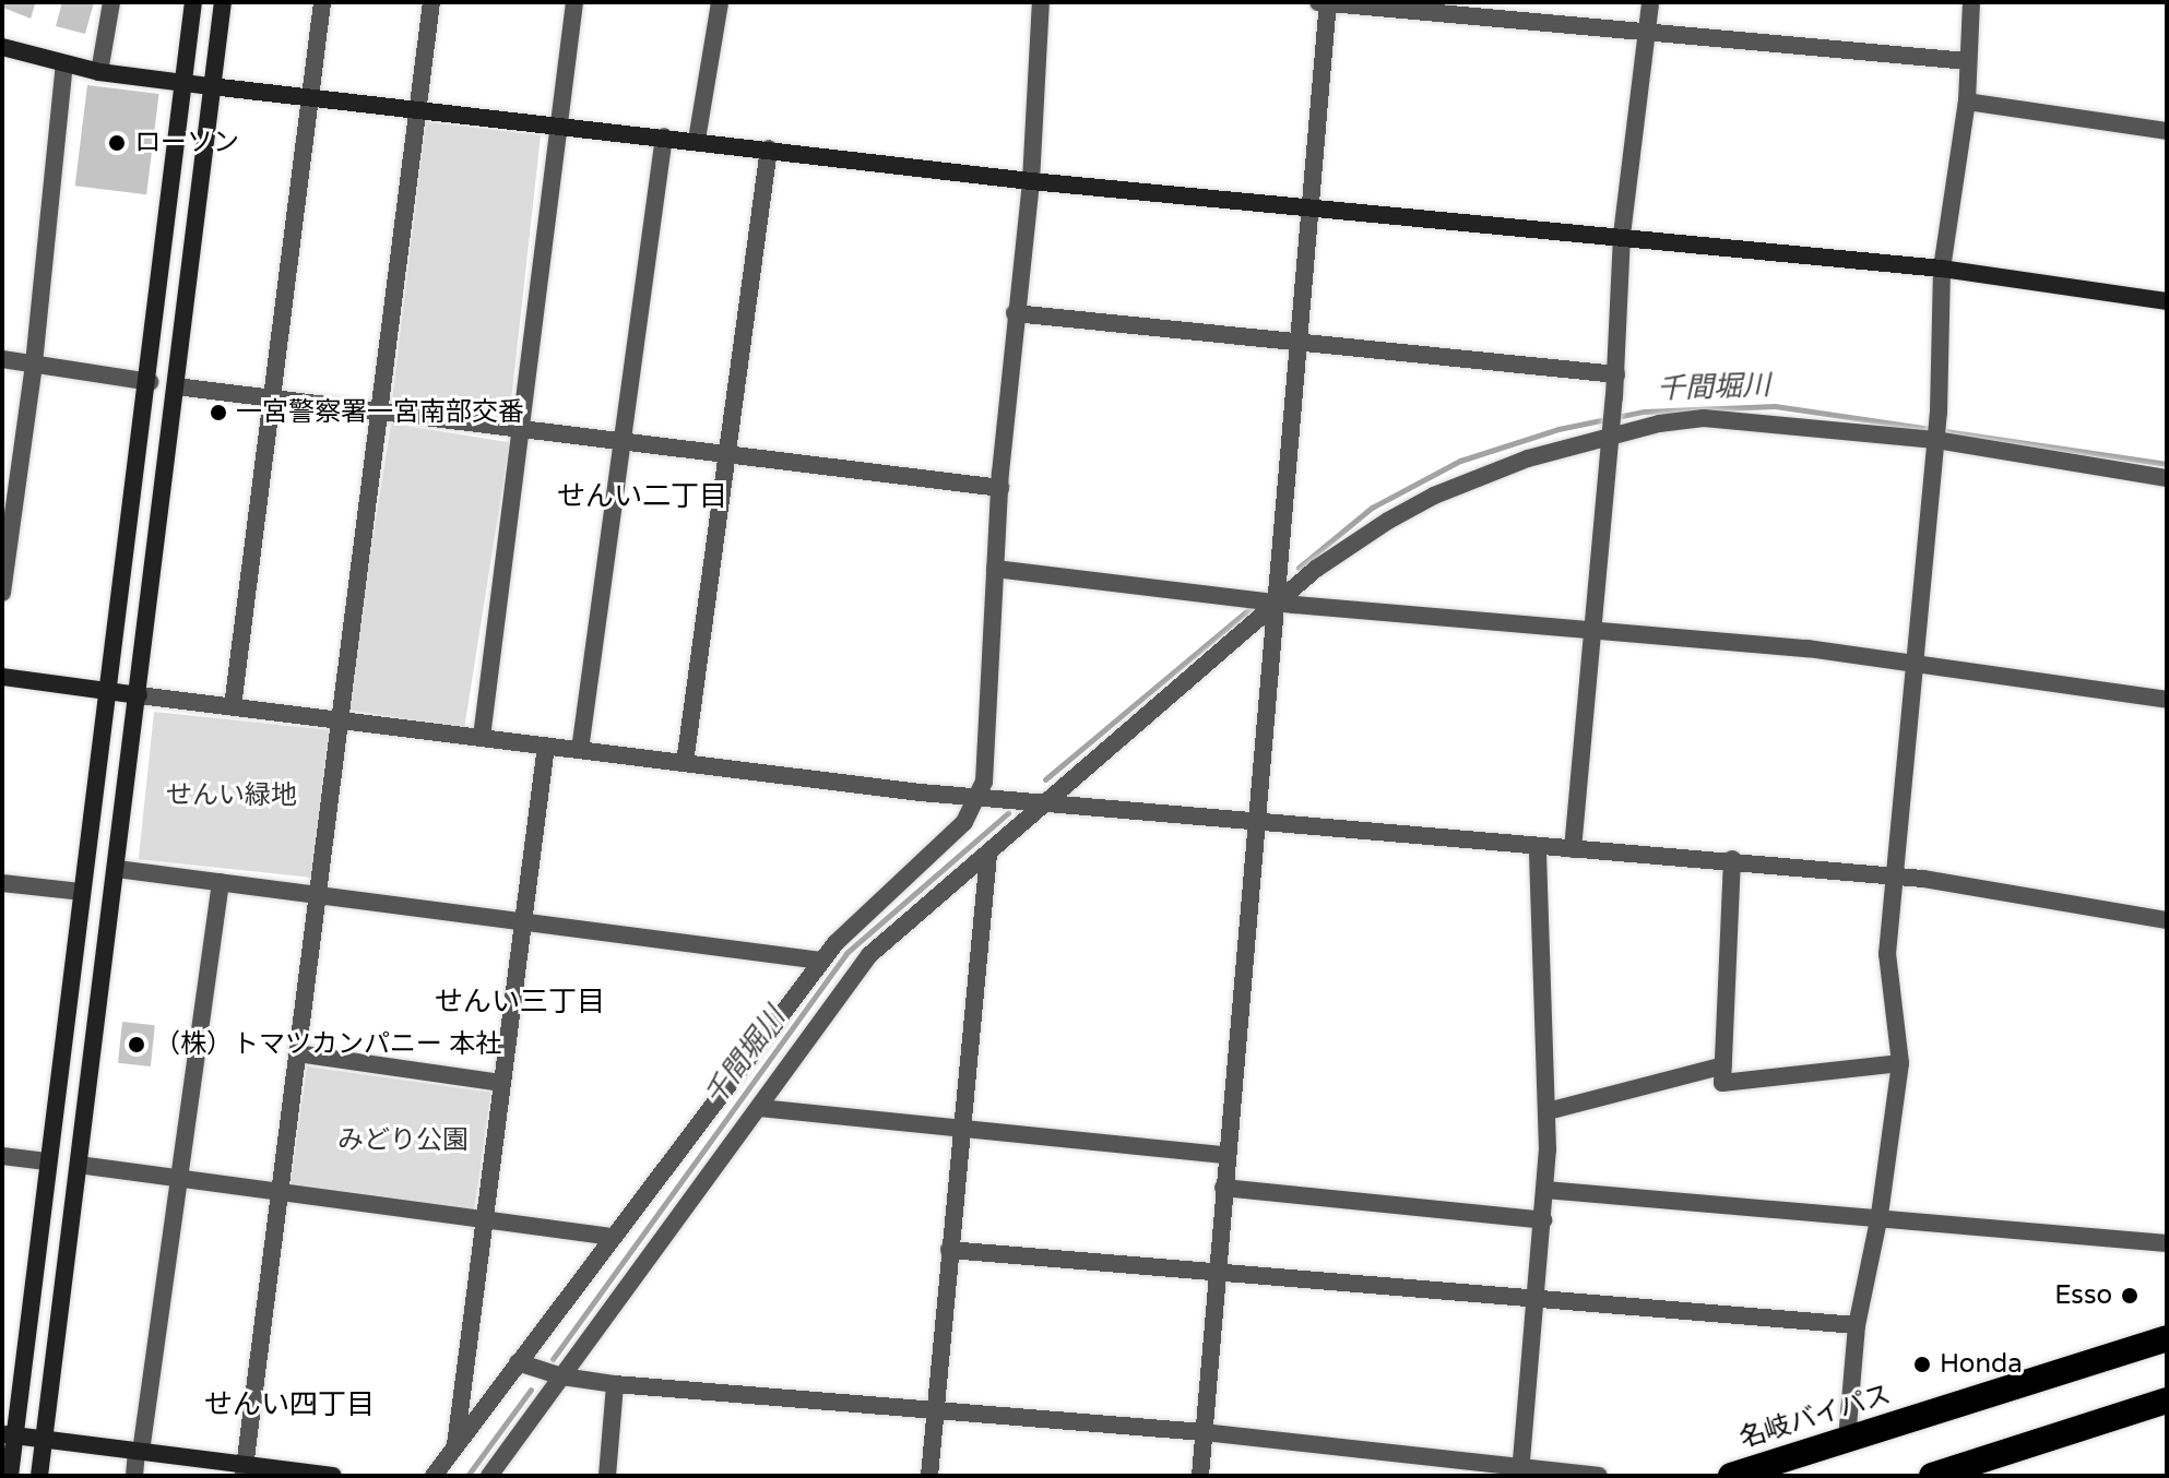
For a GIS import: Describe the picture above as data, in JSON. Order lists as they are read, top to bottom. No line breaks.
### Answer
{"streets":{"highway":["名岐バイパス"]},"districts":["せんい二丁目","せんい三丁目","せんい四丁目"],"water":["千間堀川"],"parks":["せんい緑地","みどり公園"],"places":["ローソン","一宮警察署一宮南部交番","（株）トマツカンパニー 本社","Esso","Honda"]}
